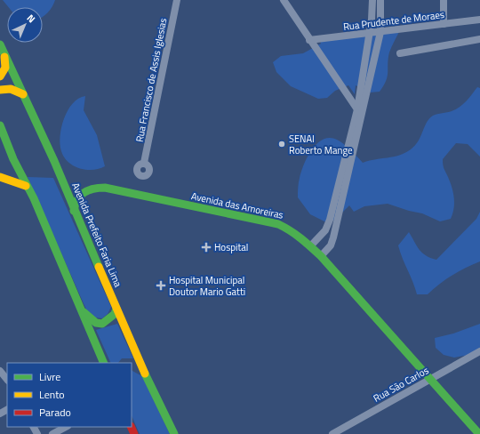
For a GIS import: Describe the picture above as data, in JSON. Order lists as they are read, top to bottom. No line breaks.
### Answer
{"streets":{"main road":["Avenida das Amoreiras","Avenida Prefeito Faria Lima"],"street":["Rua Prudente de Moraes","Rua Francisco de Assis Iglesias","Rua São Carlos"]},"crossings":[["Avenida das Amoreiras","Avenida Prefeito Faria Lima"],["Avenida das Amoreiras","Rua São Carlos"]],"places":{"other":["SENAI Roberto Mange"],"health":["Hospital","Hospital Municipal Doutor Mario Gatti"]},"legend":["Livre","Lento","Parado"],"north":"top right"}
